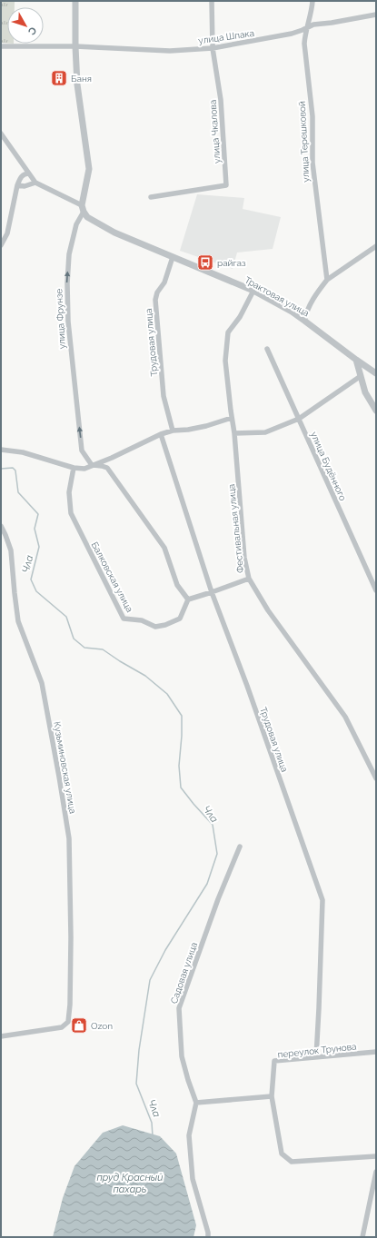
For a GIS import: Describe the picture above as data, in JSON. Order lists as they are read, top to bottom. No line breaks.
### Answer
{"streets":{"street":["улица Шпака","улица Чкалова","улица Терешковой","Трактовая улица","улица Фрунзе","Трудовая улица","улица Будённого","Фестивальная улица","Балковская улица","Кузьминовская улица","Садовая улица","переулок Трунова"]},"crossings":[["улица Шпака","улица Чкалова"],["улица Шпака","улица Терешковой"],["улица Шпака","улица Фрунзе"],["Трактовая улица","улица Фрунзе"],["Трактовая улица","Трудовая улица"],["Трактовая улица","Фестивальная улица"],["Трудовая улица","переулок Трунова"]],"one_way":["улица Фрунзе"],"water":["Чла","пруд Красный пахарь"],"places":{"building":["Баня"],"bus stop":["райгаз"],"shop":["Ozon"]},"north":"bottom right"}
